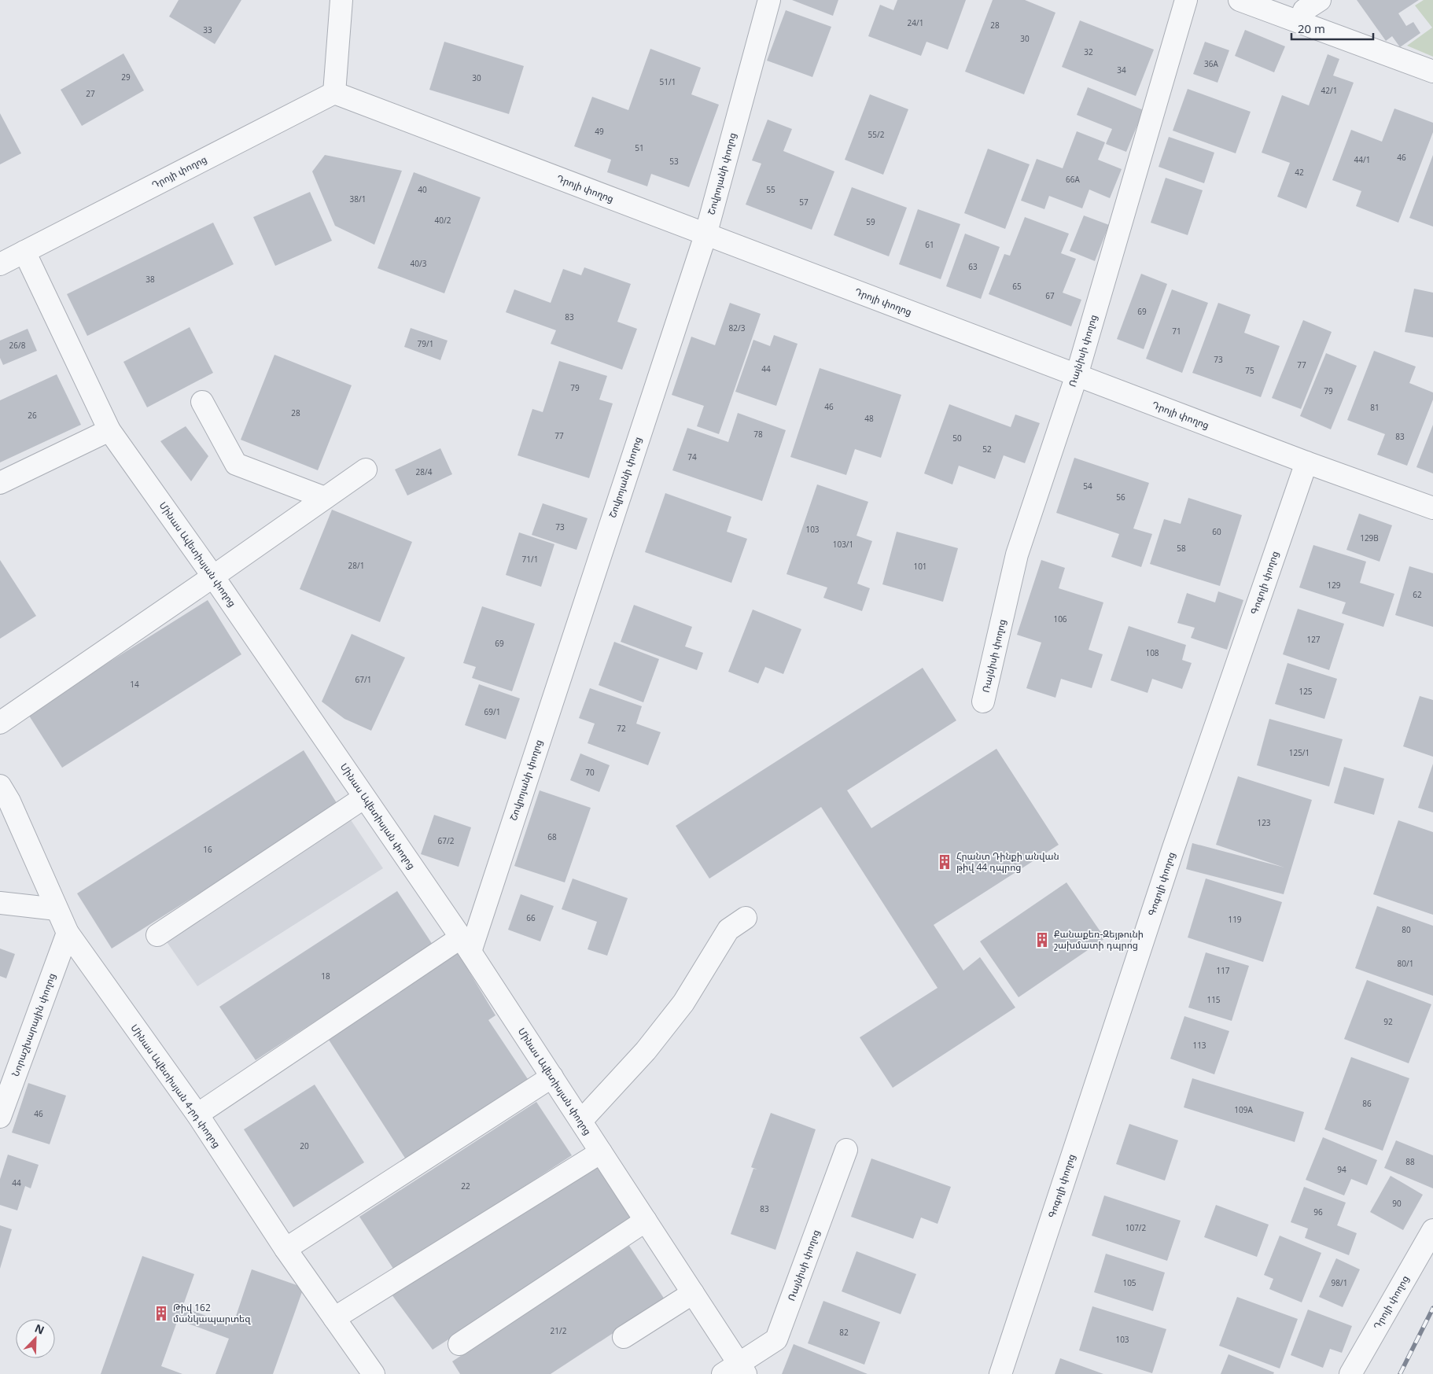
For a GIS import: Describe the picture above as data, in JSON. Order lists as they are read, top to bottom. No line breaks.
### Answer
{"streets":{"street":["Դրոյի փողոց","Շովրոյանի փողոց","Ռայնիսի փողոց","Մինաս Ավետիսյան փողոց","Գոգոլի փողոց","Նորաշխարային փողոց","Մինաս Ավետիսյան 4-րդ փողոց"]},"crossings":[["Դրոյի փողոց","Շովրոյանի փողոց"],["Դրոյի փողոց","Ռայնիսի փողոց"],["Դրոյի փողոց","Մինաս Ավետիսյան փողոց"],["Դրոյի փողոց","Գոգոլի փողոց"],["Շովրոյանի փողոց","Մինաս Ավետիսյան փողոց"],["Ռայնիսի փողոց","Մինաս Ավետիսյան փողոց"],["Նորաշխարային փողոց","Մինաս Ավետիսյան 4-րդ փողոց"]],"places":{"building":["Հրանտ Դինքի անվան թիվ 44 դպրոց","Քանաքեռ-Զեյթունի շախմատի դպրոց","Թիվ 162 մանկապարտեզ"]},"house_numbers":["24/1","28","33","30","32","36A","34","29","30","51/1","42/1","27","49","55/2","51","46","44/1","53","42","66A","40","55","38/1","57","40/2","59","61","40/3","63","38","65","67","69","83","82/3","71","79/1","26/8","73","77","44","75","79","79","46","81","28","26","48","78","77","83","50","52","74","28/4","54","56","73","103","60","129B","103/1","58","71/1","28/1","101","129","62","106","127","69","108","67/1","14","125","69/1","72","125/1","70","123","68","67/2","16","66","119","80","80/1","117","18","115","92","113","86","109A","46","20","88","94","44","22","90","83","96","107/2","105","98/1","21/2","82","103"],"scale_bar":"20 m","north":"top right"}
